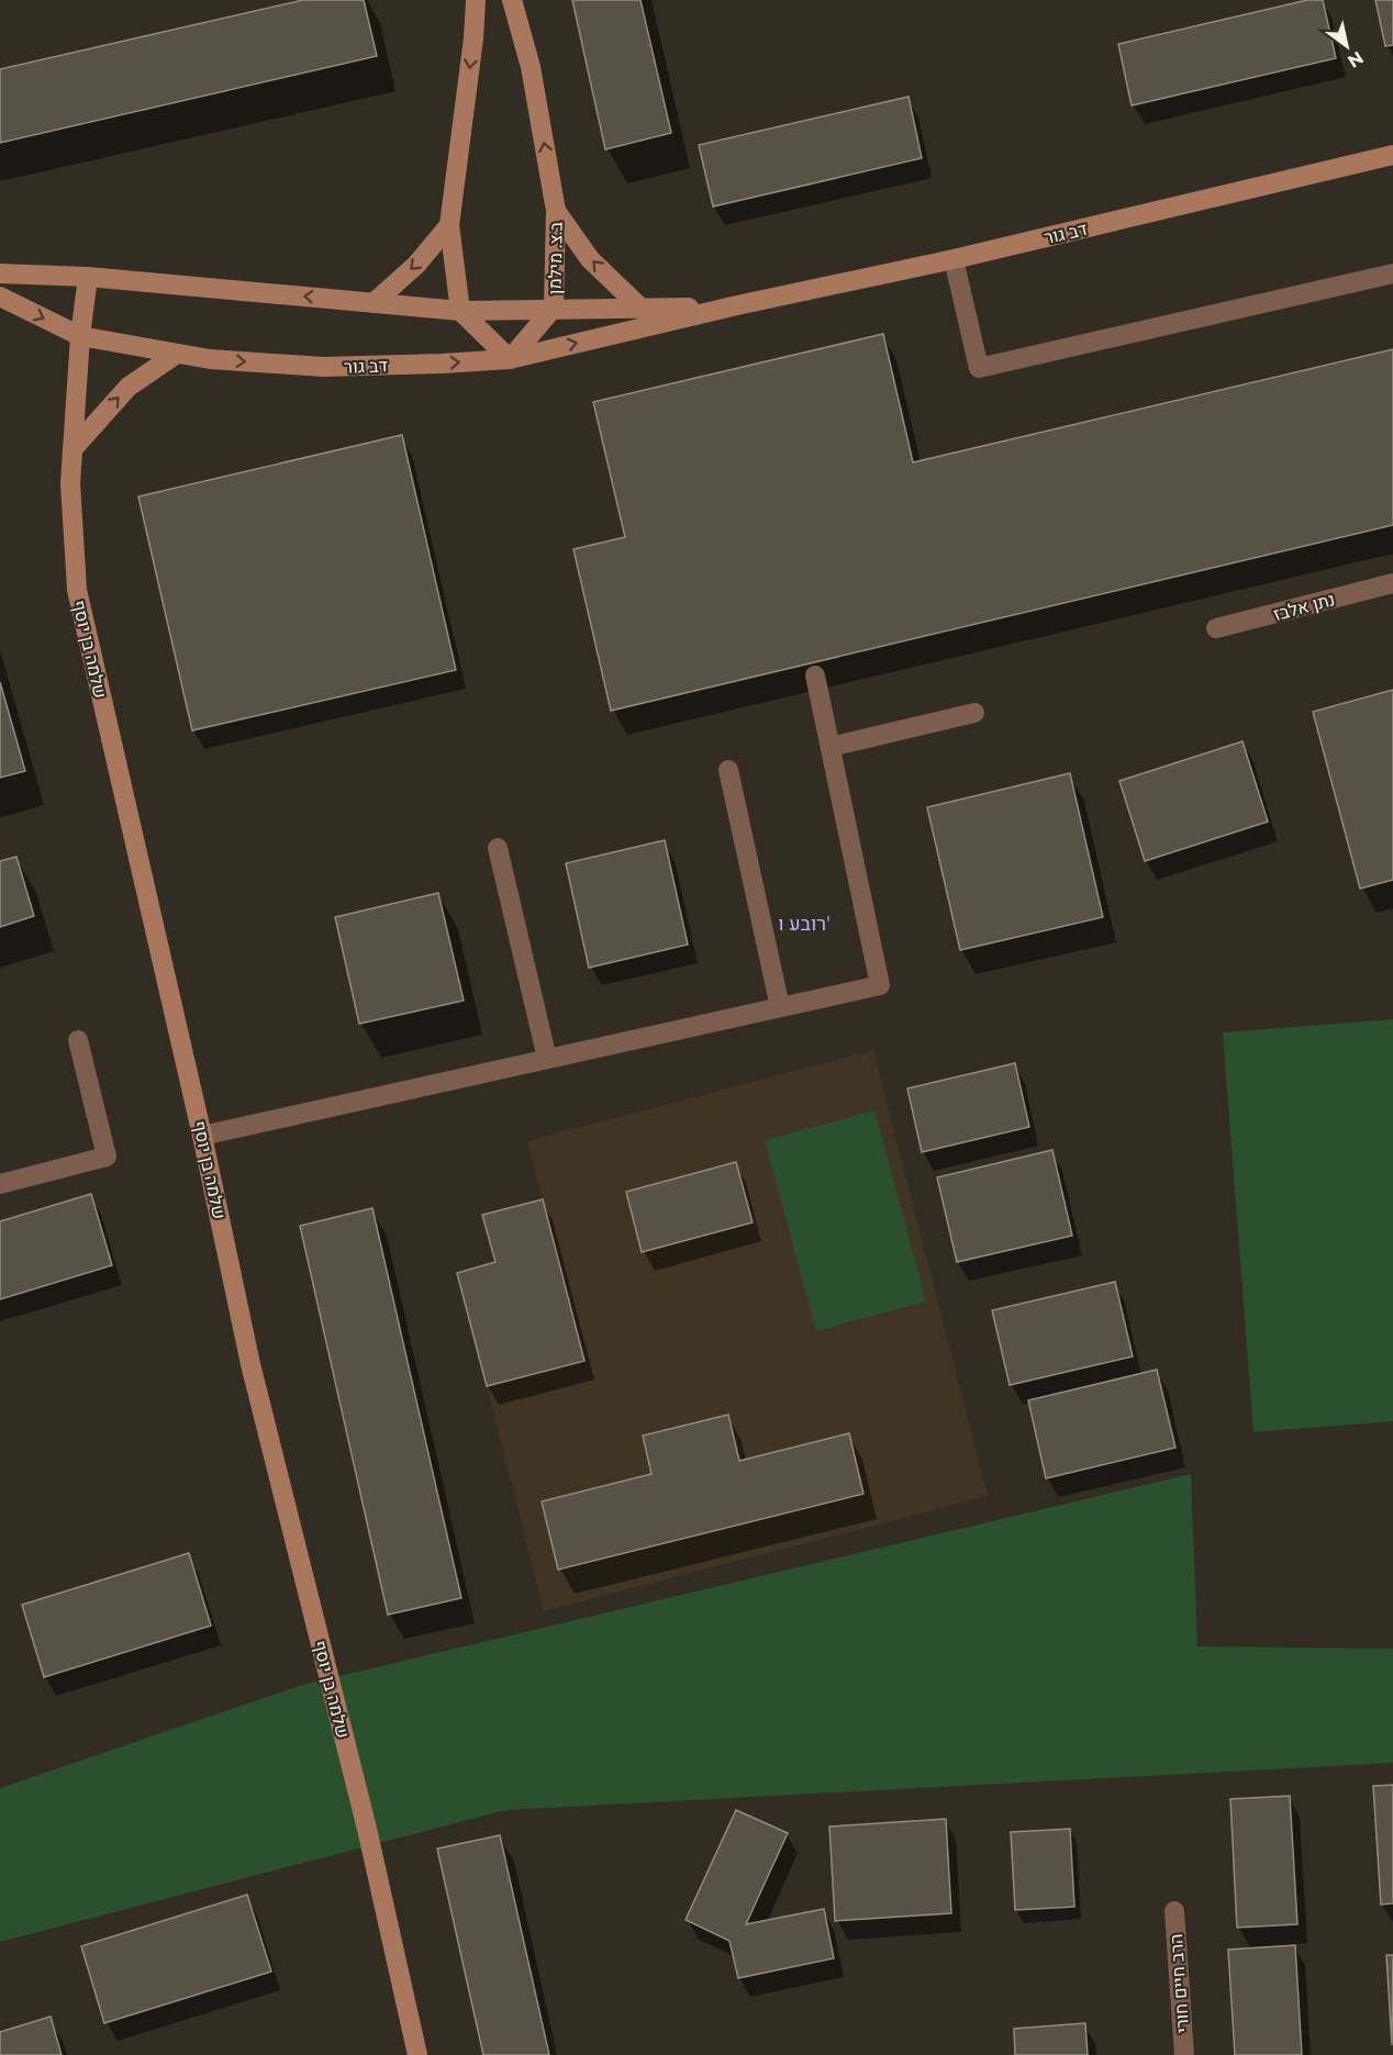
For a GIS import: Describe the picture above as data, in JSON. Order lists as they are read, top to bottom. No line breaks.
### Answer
{"streets":{"street":["דב גור","ב.צ. מילמן","נתן אלבז","שלמה בן יוסף","הרב חיים חורי"]},"crossings":[["דב גור","ב.צ. מילמן"],["דב גור","שלמה בן יוסף"]],"districts":["רובע ו'"],"north":"bottom right"}
